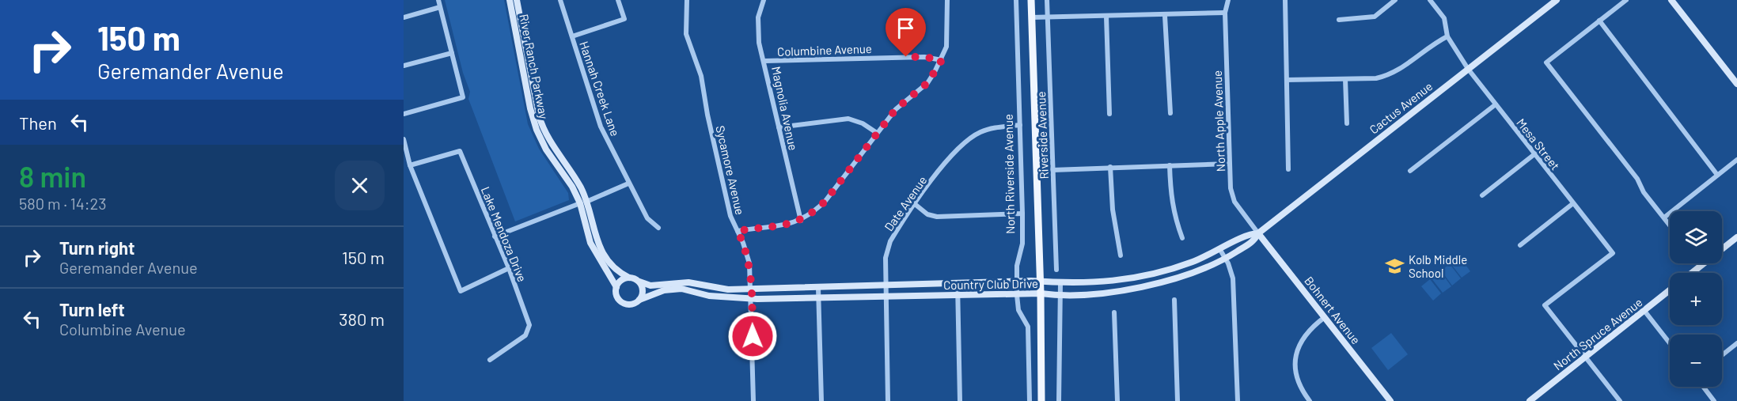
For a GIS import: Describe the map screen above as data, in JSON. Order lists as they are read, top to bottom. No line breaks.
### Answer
{"streets":{"street":["Columbine Avenue","River Ranch Parkway","Hannah Creek Lane","Cactus Avenue","Magnolia Avenue","North Apple Avenue","Riverside Avenue","Mesa Street","Sycamore Avenue","North Riverside Avenue","Date Avenue","Lake Mendoza Drive","Country Club Drive","Bohnert Avenue","North Spruce Avenue"]},"crossings":[["Columbine Avenue","Magnolia Avenue"],["River Ranch Parkway","Country Club Drive"],["Cactus Avenue","North Apple Avenue"],["Cactus Avenue","Mesa Street"],["Cactus Avenue","Country Club Drive"],["Cactus Avenue","Bohnert Avenue"],["North Apple Avenue","Country Club Drive"],["North Apple Avenue","Bohnert Avenue"],["Mesa Street","North Spruce Avenue"],["Sycamore Avenue","Country Club Drive"],["North Riverside Avenue","Date Avenue"],["North Riverside Avenue","Country Club Drive"],["Date Avenue","Country Club Drive"],["Country Club Drive","Bohnert Avenue"]],"places":{"school or university":["Kolb Middle School"]},"page":{"turn":["150 m","Geremander Avenue"],"then":"Then","heading":["8 min","580 m · 14:23"],"map_buttons":["+","−"],"list":[{"name":"Turn right","note":"Geremander Avenue","value":"150 m"},{"name":"Turn left","note":"Columbine Avenue","value":"380 m"}]}}
